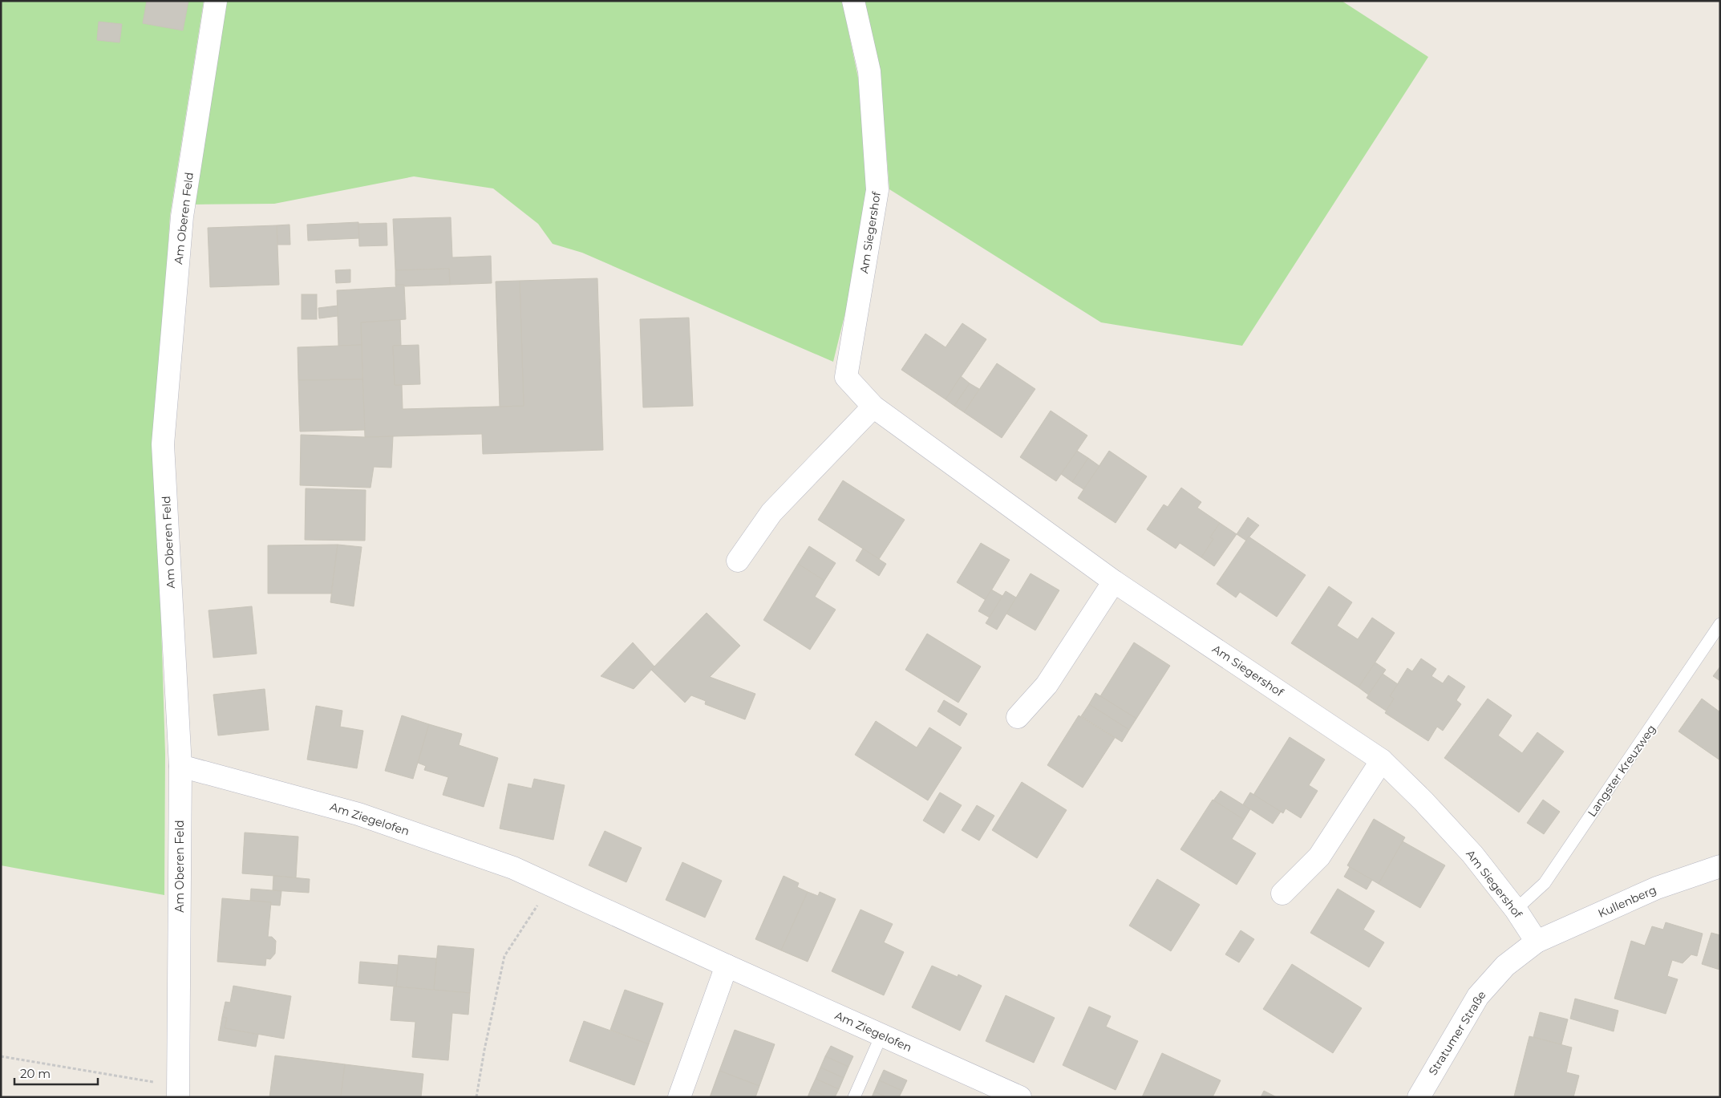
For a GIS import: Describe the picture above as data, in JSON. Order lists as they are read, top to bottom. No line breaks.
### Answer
{"streets":{"street":["Am Oberen Feld","Am Siegershof","Am Ziegelofen","Kullenberg","Stratumer Straße"],"lane":["Langster Kreuzweg"]},"crossings":[["Am Oberen Feld","Am Ziegelofen"],["Am Siegershof","Langster Kreuzweg"],["Am Siegershof","Kullenberg"],["Am Siegershof","Stratumer Straße"],["Kullenberg","Stratumer Straße"]],"scale_bar":"20 m"}
